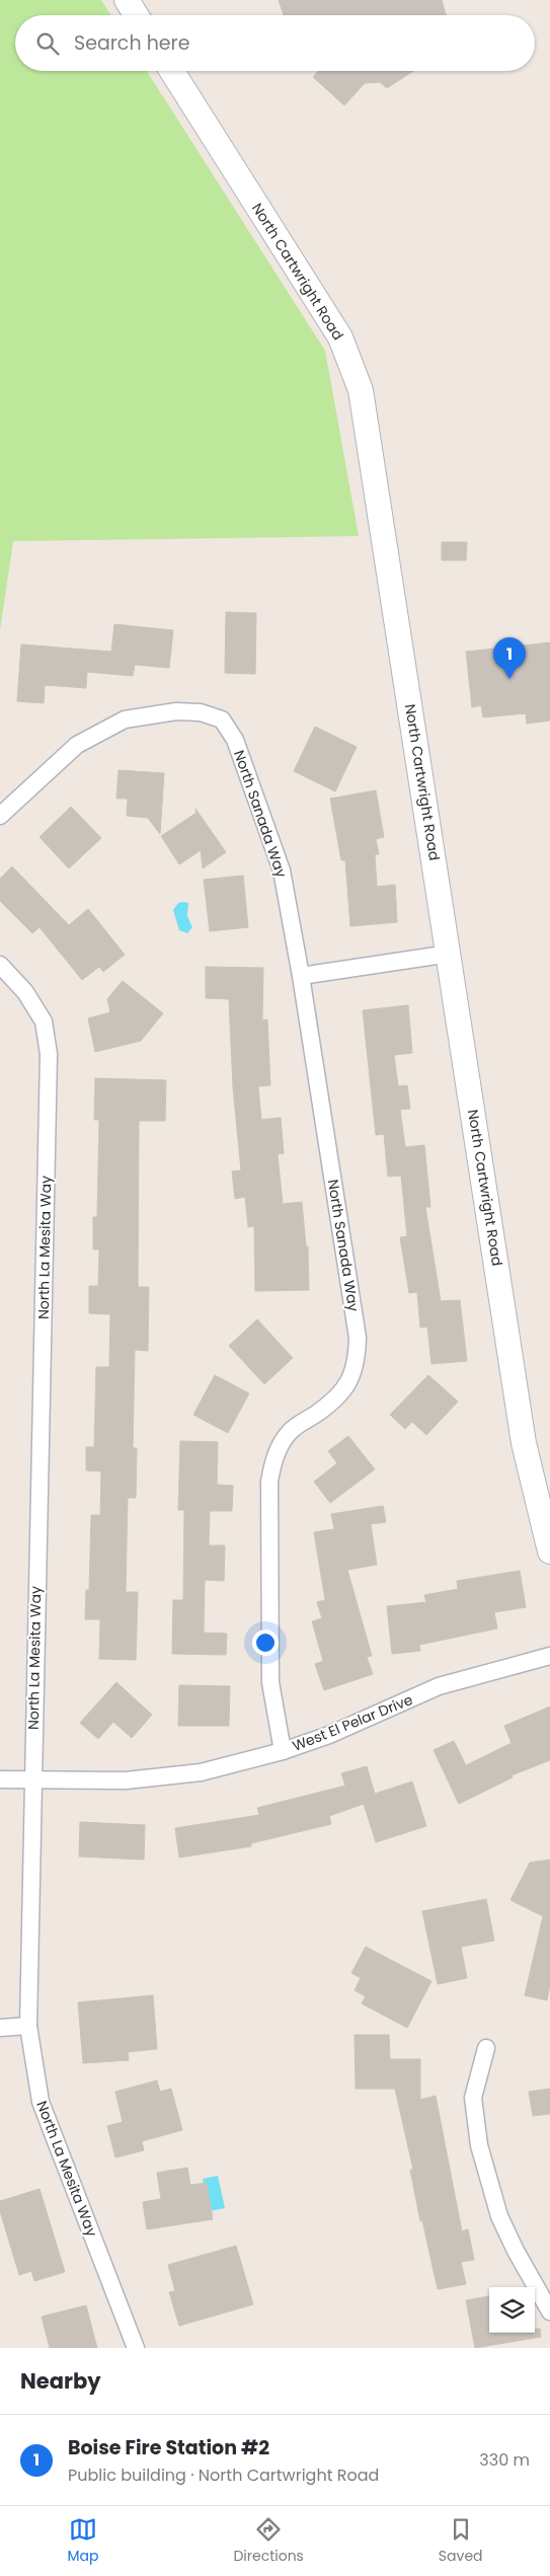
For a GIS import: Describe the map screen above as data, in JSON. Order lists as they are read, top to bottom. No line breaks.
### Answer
{"streets":{"street":["North Cartwright Road","North Sanada Way","North La Mesita Way","West El Pelar Drive"]},"crossings":[["North Sanada Way","West El Pelar Drive"],["North La Mesita Way","West El Pelar Drive"]],"page":{"search":"Search here","pins":"1","heading":"Nearby","list":[{"mark":"1","name":"Boise Fire Station #2","note":"Public building · North Cartwright Road","value":"330 m"}],"nav":["Map","Directions","Saved"]}}
